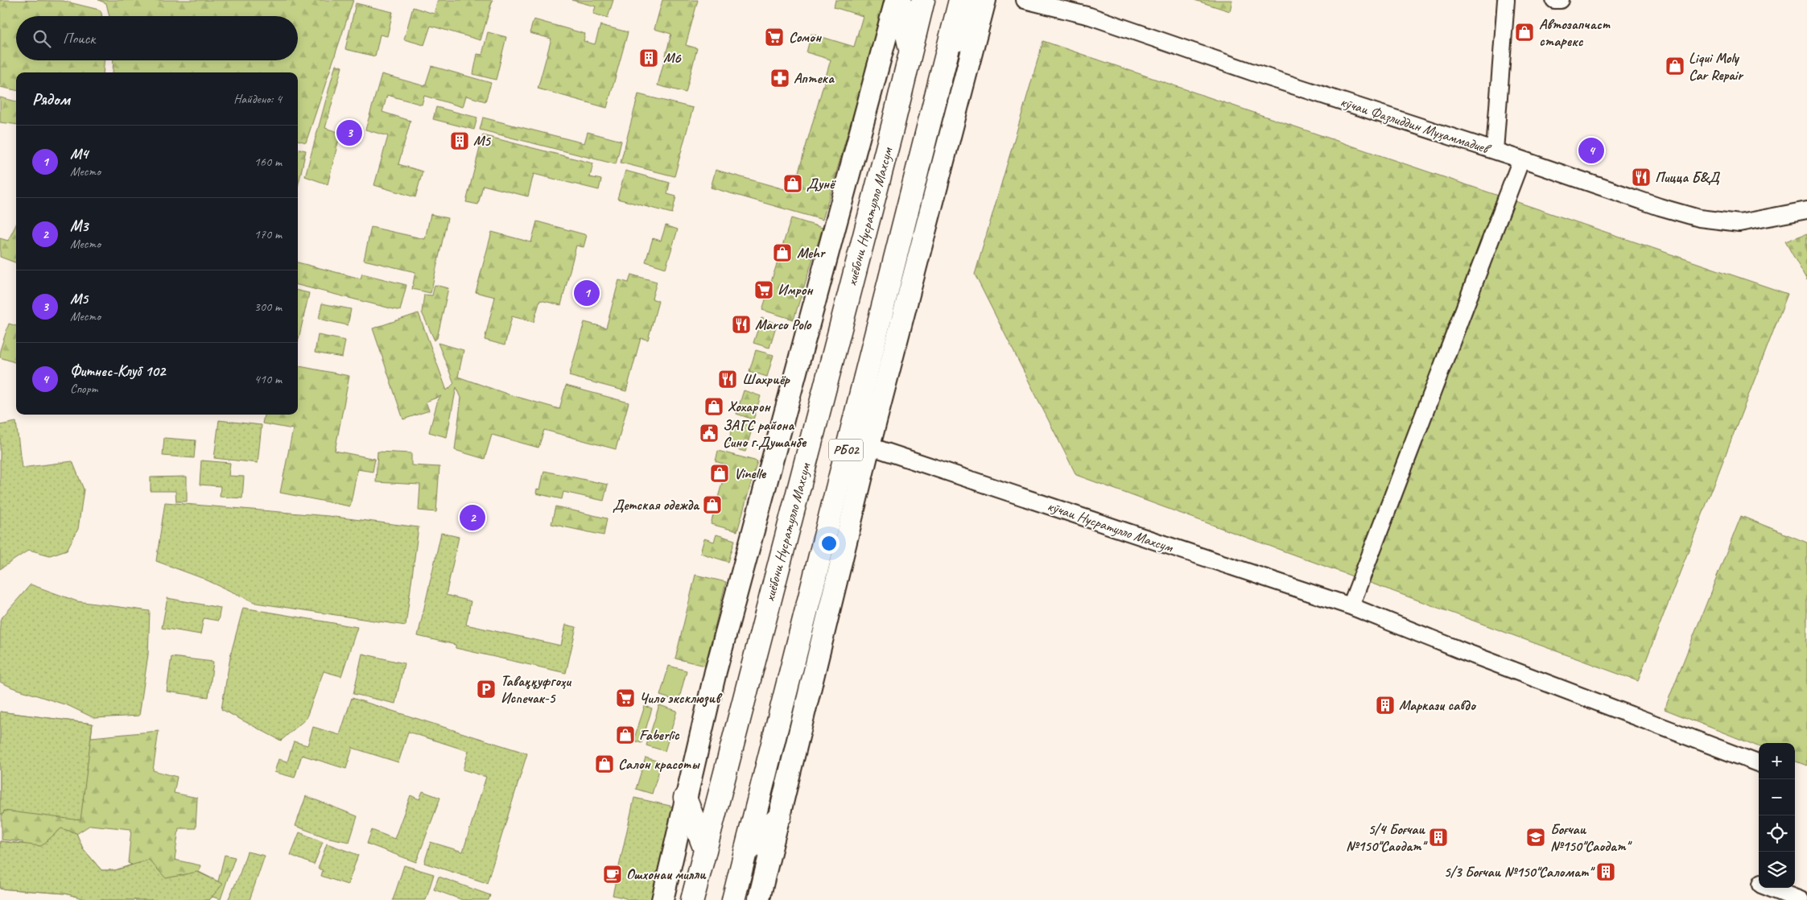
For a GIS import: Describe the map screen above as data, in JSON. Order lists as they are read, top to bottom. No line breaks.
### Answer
{"streets":{"highway":["хиёбони Нусратулло Махсум","РБ02"],"street":["кӯчаи Фазлиддин Муҳаммадиев","кӯчаи Нусратулло Махсум"]},"places":{"shop":["Автозапчаст старекс","Liqui Moly Car Repair","Дунё","Mehr","Хохарон","Vinelle","Детская одежда","Faberlic","Салон красоты"],"supermarket":["Сомон","Имрон","Чило эксклюзив"],"building":["М6","М5","Маркази савдо","5/4 Боғчаи №150\"Саодат\"","5/3 Боғчаи №150\"Саломат\""],"pharmacy":["Аптека"],"restaurant":["Пицца Б&Д","Marco Polo","Шахриёр"],"public building":["ЗАГС района Сино г.Душанбе"],"parking":["Таваққуфгоҳи Испечак-5"],"school or university":["Боғчаи №150\"Саодат\""],"cafe":["Ошхонаи милли"]},"page":{"search":"Поиск","heading":["Рядом","Найдено: 4"],"pins":["3","4","1","2"],"list":[{"mark":"1","name":"M4","note":"Место","value":"160 m"},{"mark":"2","name":"М3","note":"Место","value":"170 m"},{"mark":"3","name":"M5","note":"Место","value":"300 m"},{"mark":"4","name":"Фитнес-Клуб 102","note":"Спорт","value":"410 m"}],"map_buttons":["+","−"]}}
